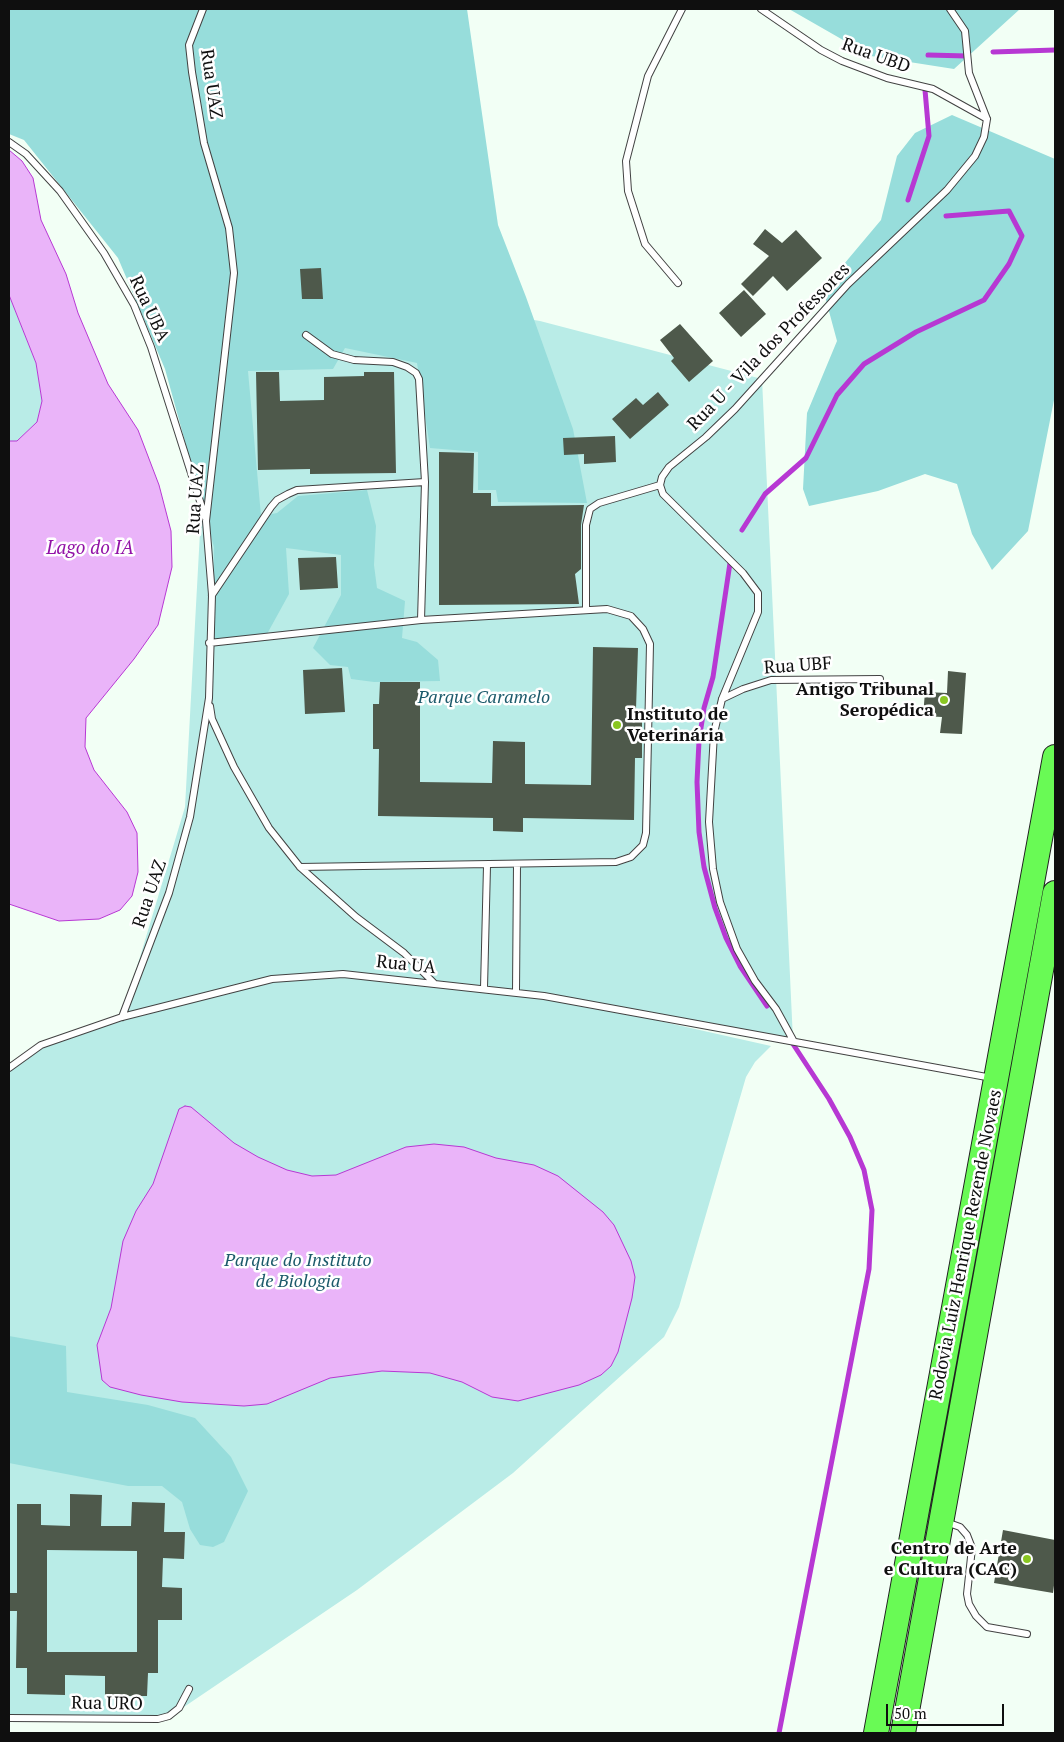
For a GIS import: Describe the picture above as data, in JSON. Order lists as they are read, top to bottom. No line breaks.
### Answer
{"streets":{"highway":["Rodovia Luiz Henrique Rezende Novaes"],"lane":["Rua UBD","Rua UAZ","Rua UBA","Rua U - Vila dos Professores","Rua UBF","Rua UA","Rua URO"]},"crossings":[["Rua UBD","Rua U - Vila dos Professores"],["Rua UAZ","Rua UBA"],["Rua UAZ","Rua UA"],["Rua UA","Rodovia Luiz Henrique Rezende Novaes"]],"water":["Lago do IA"],"parks":["Parque Caramelo","Parque do Instituto de Biologia"],"places":["Antigo Tribunal Seropédica","Instituto de Veterinária","Centro de Arte e Cultura (CAC)"],"scale_bar":"50 m"}
